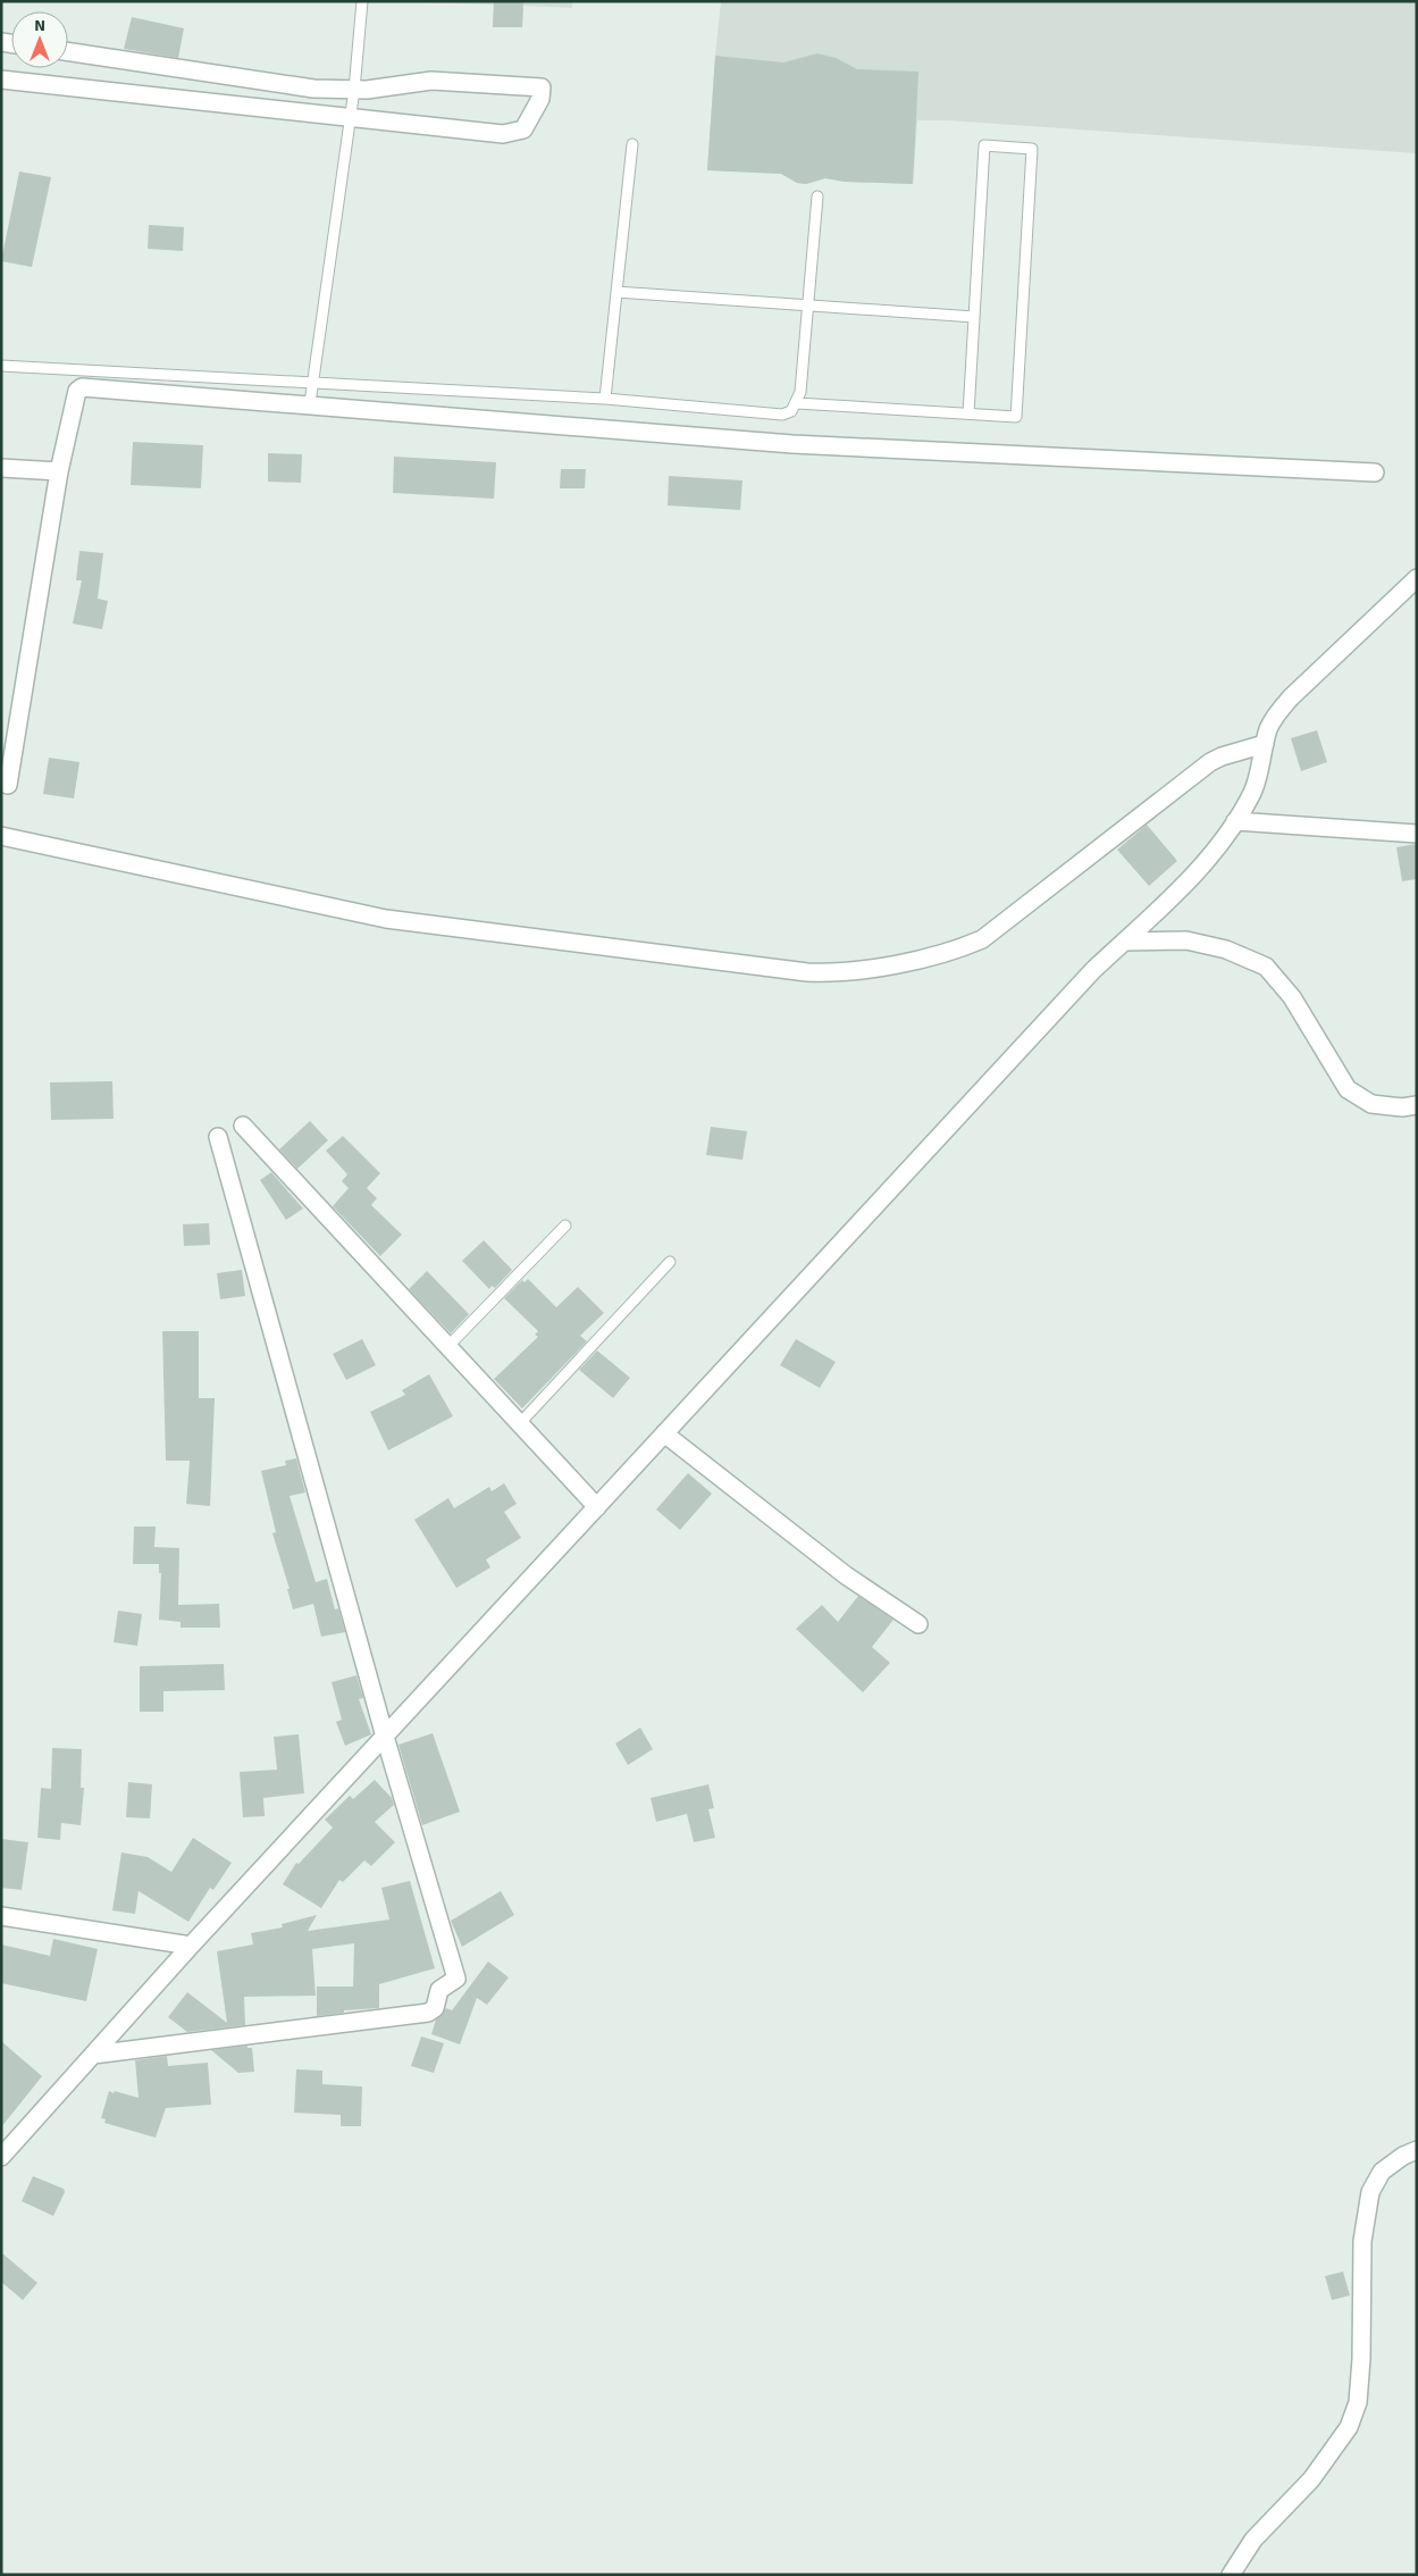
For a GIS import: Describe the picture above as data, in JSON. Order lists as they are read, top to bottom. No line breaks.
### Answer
{"north":"top"}
